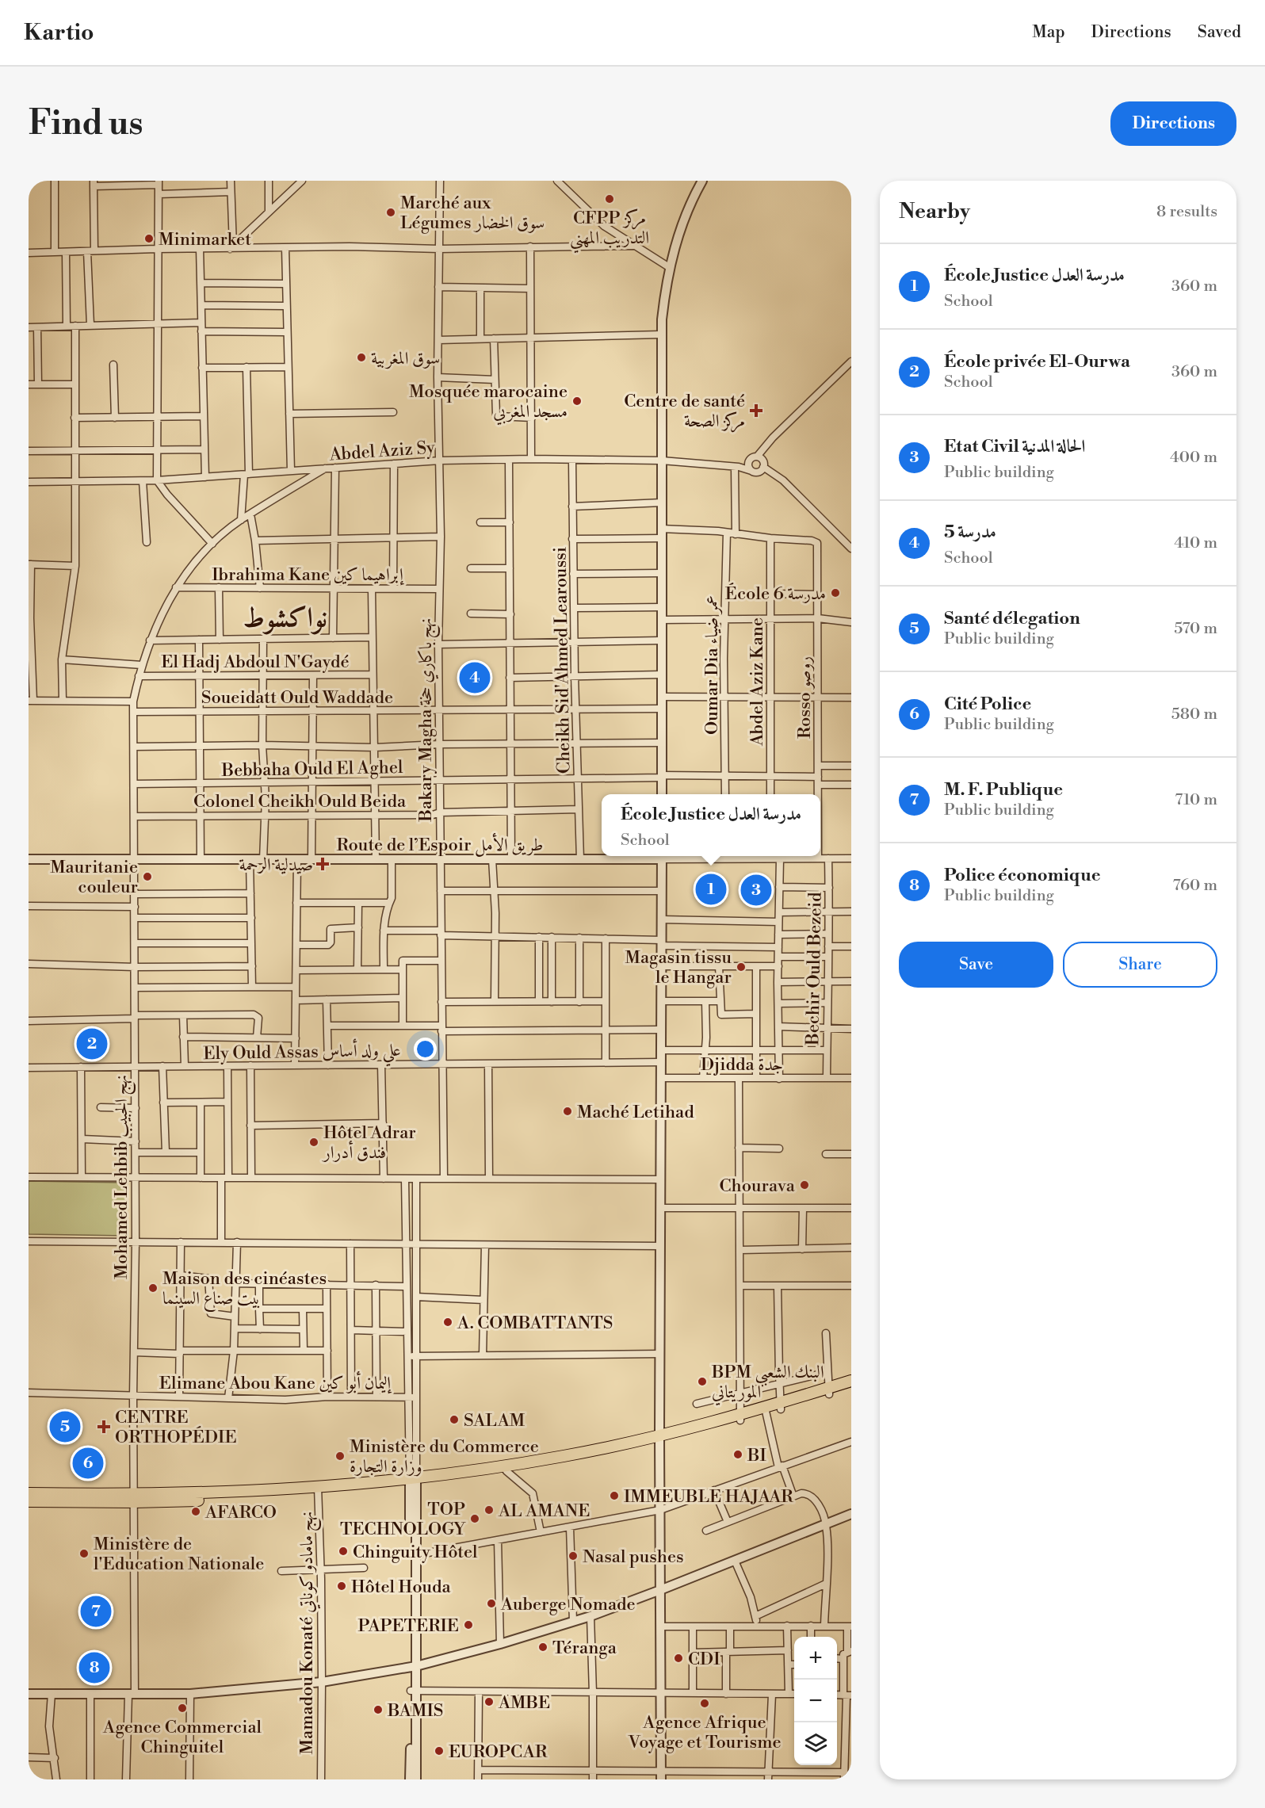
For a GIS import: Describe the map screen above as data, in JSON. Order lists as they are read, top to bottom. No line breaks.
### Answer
{"streets":{"street":["Abdel Aziz Sy","Ibrahima Kane إبراهيما كين","Cheikh Sid'Ahmed Learoussi","El Hadj Abdoul N'Gaydé","Oumar Dia عمر ضياء","Abdel Aziz Kane","Soueidatt Ould Waddade","Rosso روصو","Bakary Magha نهج باكاري حخة","Bebbaha Ould El Aghel","Colonel Cheikh Ould Beida","Route de l’Espoir طريق الأمل","Bechir Ould Bezeid","Ely Ould Assas علي ولد أساس","Djidda جدة","Mohamed Lehbib نهج الحبيب","Elimane Abou Kane إليمان أبو كين","Mamadou Konaté نهج مامادو كوناتي"]},"crossings":[["Abdel Aziz Sy","Cheikh Sid'Ahmed Learoussi"],["Abdel Aziz Sy","Bakary Magha نهج باكاري حخة"],["Abdel Aziz Sy","Mohamed Lehbib نهج الحبيب"],["Ibrahima Kane إبراهيما كين","Bakary Magha نهج باكاري حخة"],["Ibrahima Kane إبراهيما كين","Mohamed Lehbib نهج الحبيب"],["Cheikh Sid'Ahmed Learoussi","Soueidatt Ould Waddade"],["Cheikh Sid'Ahmed Learoussi","Bebbaha Ould El Aghel"],["Cheikh Sid'Ahmed Learoussi","Colonel Cheikh Ould Beida"],["Cheikh Sid'Ahmed Learoussi","Route de l’Espoir طريق الأمل"],["El Hadj Abdoul N'Gaydé","Mohamed Lehbib نهج الحبيب"],["Oumar Dia عمر ضياء","Bebbaha Ould El Aghel"],["Abdel Aziz Kane","Rosso روصو"],["Abdel Aziz Kane","Bebbaha Ould El Aghel"],["Soueidatt Ould Waddade","Bakary Magha نهج باكاري حخة"],["Soueidatt Ould Waddade","Mohamed Lehbib نهج الحبيب"],["Rosso روصو","Bebbaha Ould El Aghel"],["Bakary Magha نهج باكاري حخة","Bebbaha Ould El Aghel"],["Bakary Magha نهج باكاري حخة","Colonel Cheikh Ould Beida"],["Bakary Magha نهج باكاري حخة","Route de l’Espoir طريق الأمل"],["Bakary Magha نهج باكاري حخة","Ely Ould Assas علي ولد أساس"],["Bebbaha Ould El Aghel","Mohamed Lehbib نهج الحبيب"],["Colonel Cheikh Ould Beida","Mohamed Lehbib نهج الحبيب"],["Route de l’Espoir طريق الأمل","Bechir Ould Bezeid"],["Route de l’Espoir طريق الأمل","Mohamed Lehbib نهج الحبيب"],["Bechir Ould Bezeid","Djidda جدة"],["Ely Ould Assas علي ولد أساس","Mohamed Lehbib نهج الحبيب"],["Mohamed Lehbib نهج الحبيب","Elimane Abou Kane إليمان أبو كين"]],"districts":["نواكشوط"],"places":{"other":["CFPP مركز التدريب المهني","Marché aux Légumes سوق الخضار","Minimarket","سوق المغربية","Mosquée marocaine مسجد المغربي","École 6 مدرسة","Mauritanie couleur","Magasin tissu le Hangar","Maché Letihad","Hôtel Adrar فندق أدرار","Chourava","Maison des cinéastes بيت صناع السينما","A. COMBATTANTS","BPM البنك الشعبي الموريتاني","SALAM","BI","Ministère du Commerce وزارة التجارة","IMMEUBLE HAJAAR","AL AMANE","AFARCO","TOP TECHNOLOGY","Chinguity Hôtel","Ministère de l'Education Nationale","Nasal pushes","Hôtel Houda","Auberge Nomade","PAPETERIE","Téranga","CDI","AMBE","Agence Afrique Voyage et Tourisme","Agence Commercial Chinguitel","BAMIS","EUROPCAR"],"health":["Centre de santé مركز الصحة","صيدلية الرحمة","CENTRE ORTHOPÉDIE"]},"page":{"header":"Kartio","nav":["Map","Directions","Saved"],"buttons":["Directions",["Save","Share"]],"title":"Find us","heading":["Nearby","8 results"],"list":[{"mark":"1","name":"École Justice مدرسة العدل","note":"School","value":"360 m"},{"mark":"2","name":"École privée El-Ourwa","note":"School","value":"360 m"},{"mark":"3","name":"Etat Civil الحالة المدنية","note":"Public building","value":"400 m"},{"mark":"4","name":"مدرسة 5","note":"School","value":"410 m"},{"mark":"5","name":"Santé délegation","note":"Public building","value":"570 m"},{"mark":"6","name":"Cité Police","note":"Public building","value":"580 m"},{"mark":"7","name":"M. F. Publique","note":"Public building","value":"710 m"},{"mark":"8","name":"Police économique","note":"Public building","value":"760 m"}],"pins":["4","1","3","2","5","6","7","8"],"popup":["École Justice مدرسة العدل","School"],"map_buttons":["+","−"]}}
